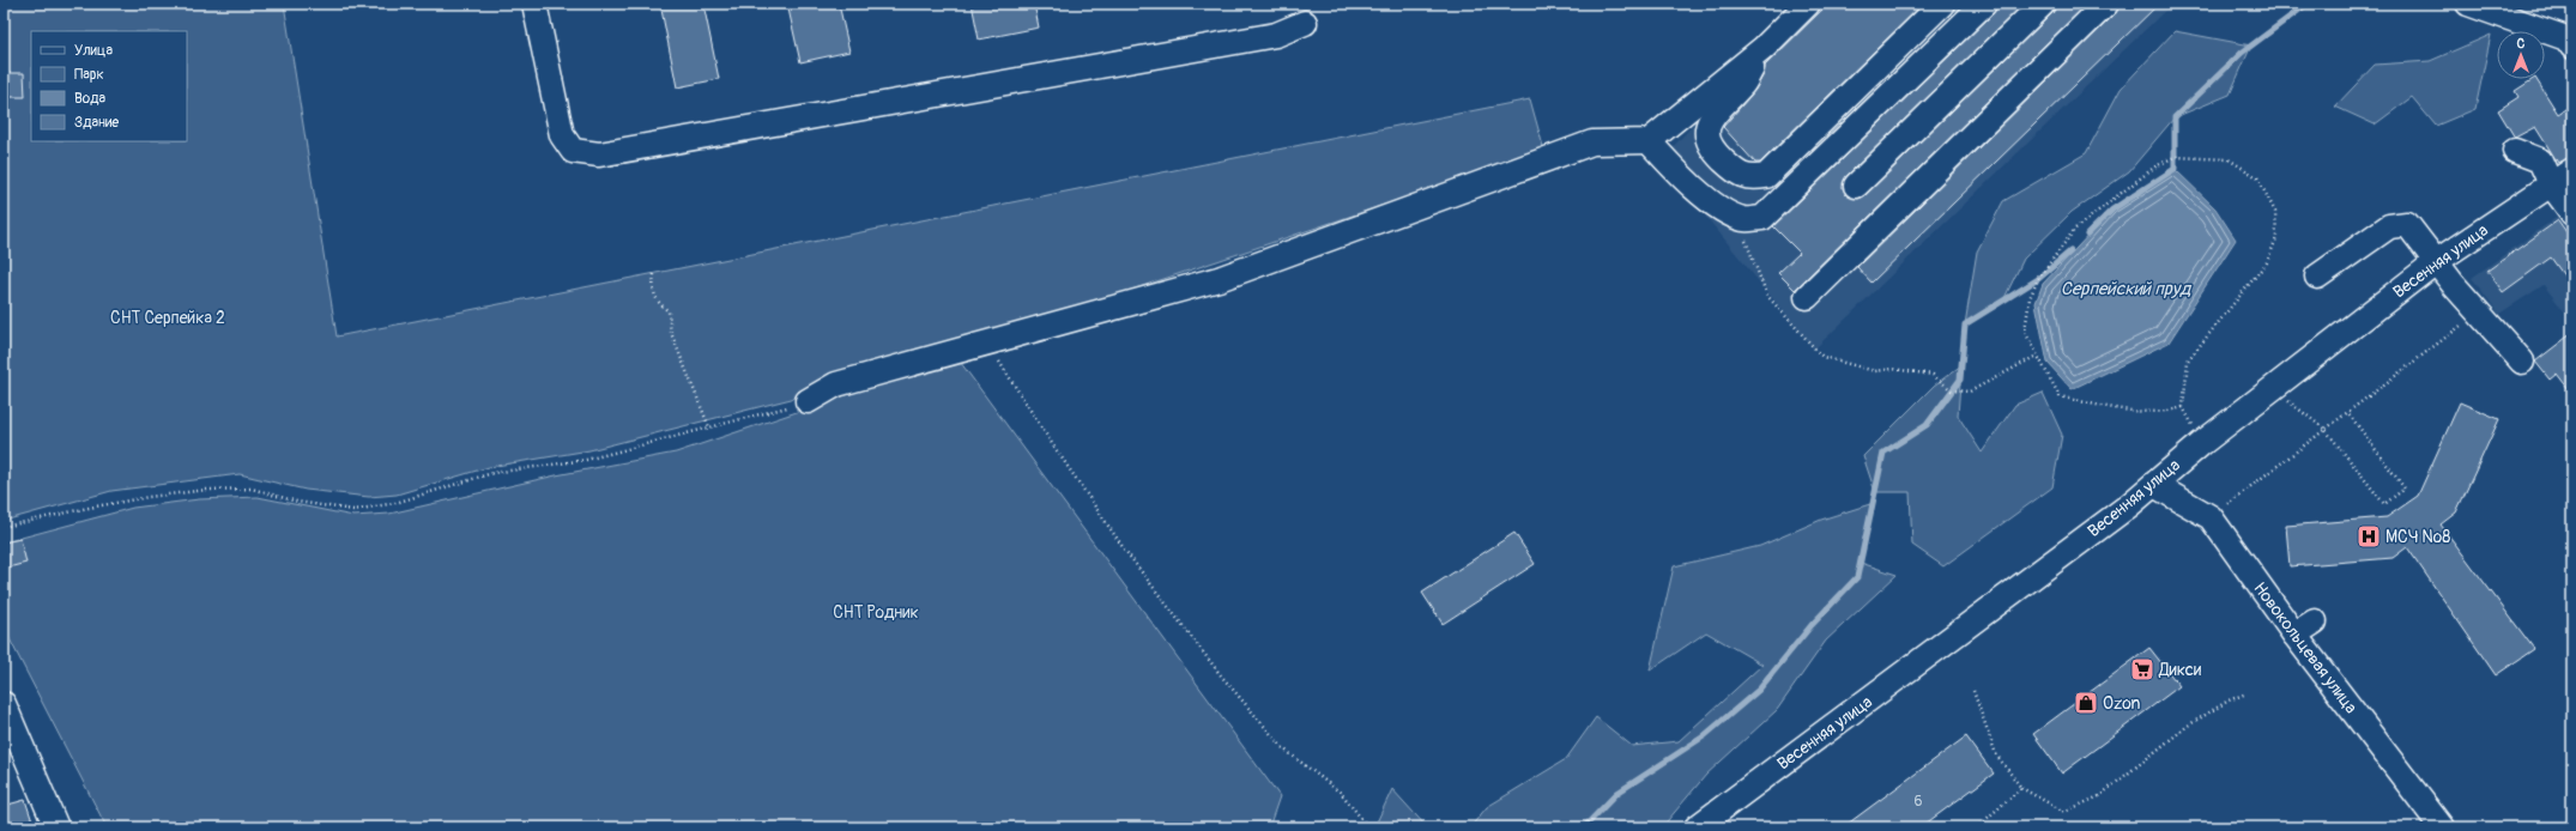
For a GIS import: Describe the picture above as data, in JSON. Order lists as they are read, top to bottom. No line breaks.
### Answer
{"streets":{"street":["Весенняя улица","Новокольцевая улица"]},"crossings":[["Весенняя улица","Новокольцевая улица"]],"water":["Серпейский пруд"],"parks":["СНТ Серпейка 2","СНТ Родник"],"places":{"hospital":["МСЧ №8"],"supermarket":["Дикси"],"shop":["Ozon"]},"house_numbers":["6"],"legend":["Улица","Парк","Вода","Здание"],"north":"top"}
